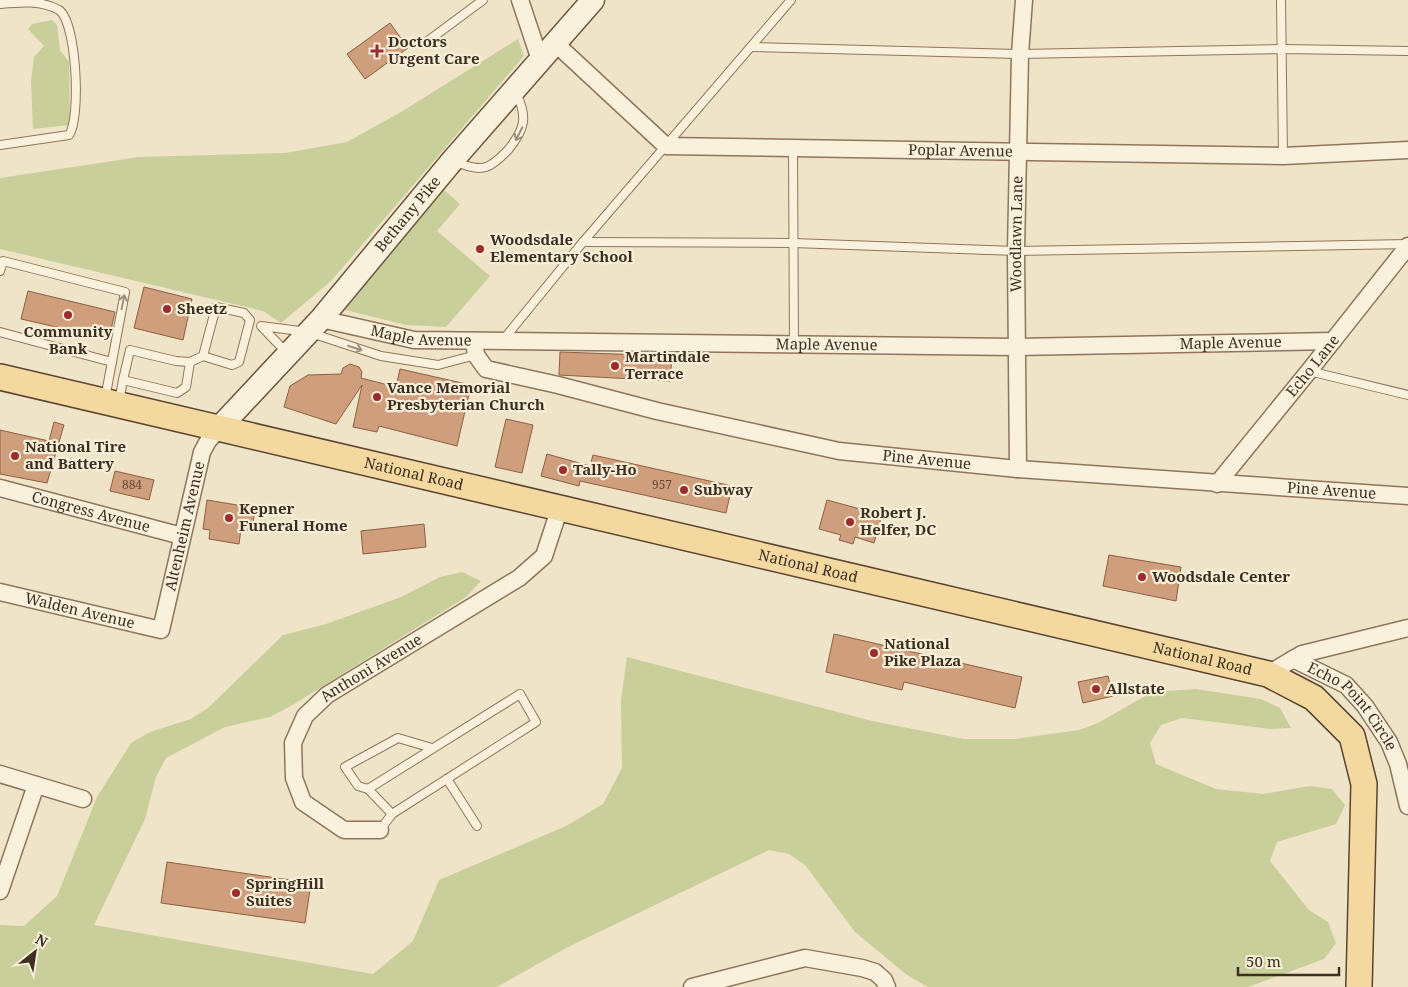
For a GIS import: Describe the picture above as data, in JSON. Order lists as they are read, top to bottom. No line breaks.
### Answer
{"streets":{"main road":["Bethany Pike","National Road"],"street":["Poplar Avenue","Woodlawn Lane","Maple Avenue","Echo Lane","Pine Avenue","Congress Avenue","Altenheim Avenue","Walden Avenue","Anthoni Avenue","Echo Point Circle"]},"crossings":[["Poplar Avenue","Woodlawn Lane"],["Bethany Pike","Maple Avenue"],["Bethany Pike","National Road"],["Bethany Pike","Altenheim Avenue"],["Woodlawn Lane","Maple Avenue"],["Woodlawn Lane","Pine Avenue"],["Maple Avenue","Echo Lane"],["Maple Avenue","Pine Avenue"],["Echo Lane","Pine Avenue"],["National Road","Altenheim Avenue"],["National Road","Anthoni Avenue"],["Congress Avenue","Altenheim Avenue"],["Altenheim Avenue","Walden Avenue"]],"places":{"health":["Doctors Urgent Care"],"other":["Woodsdale Elementary School","Sheetz","Community Bank","Martindale Terrace","Vance Memorial Presbyterian Church","National Tire and Battery","Tally-Ho","Subway","Kepner Funeral Home","Robert J. Helfer, DC","Woodsdale Center","National Pike Plaza","Allstate","SpringHill Suites"]},"house_numbers":["884","957"],"scale_bar":"50 m","north":"top right"}
